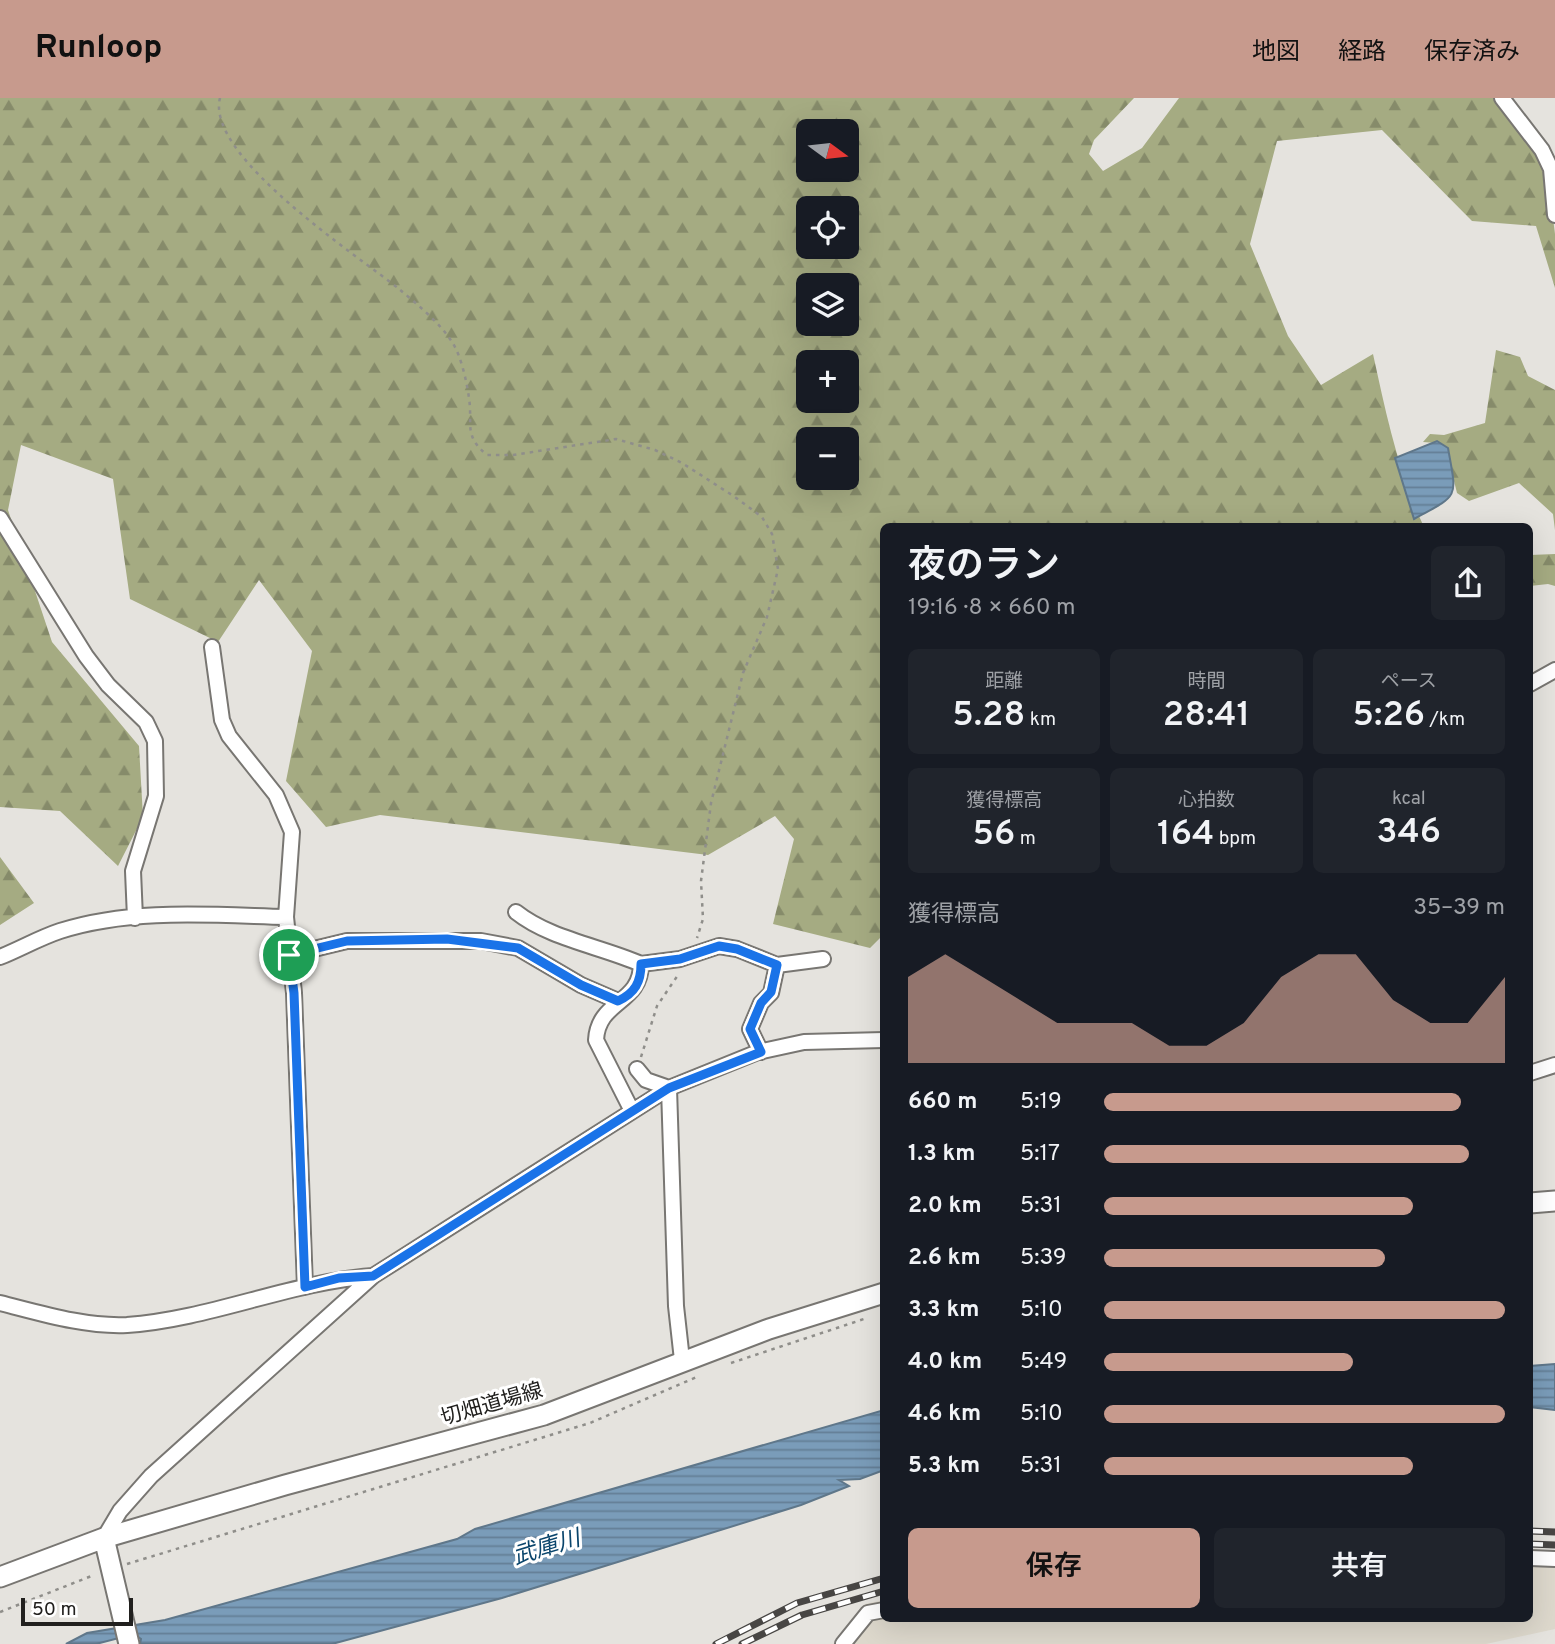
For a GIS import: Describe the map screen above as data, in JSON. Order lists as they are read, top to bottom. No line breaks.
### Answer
{"streets":{"main road":["切畑道場線"]},"water":["武庫川"],"scale_bar":"50 m","north":"right","page":{"header":"Runloop","nav":["地図","経路","保存済み"],"map_buttons":["+","−"],"heading":["夜のラン","19:16 · 8 × 660 m"],"stats":[["距離","5.28 km"],["時間","28:41"],["ペース","5:26 /km"],["獲得標高","56 m"],["心拍数","164 bpm"],["kcal","346"]],"chart":["獲得標高","35–39 m"],"list":[{"name":"660 m","note":"5:19"},{"name":"1.3 km","note":"5:17"},{"name":"2.0 km","note":"5:31"},{"name":"2.6 km","note":"5:39"},{"name":"3.3 km","note":"5:10"},{"name":"4.0 km","note":"5:49"},{"name":"4.6 km","note":"5:10"},{"name":"5.3 km","note":"5:31"}],"buttons":["保存","共有"],"scale":"50 m"}}
